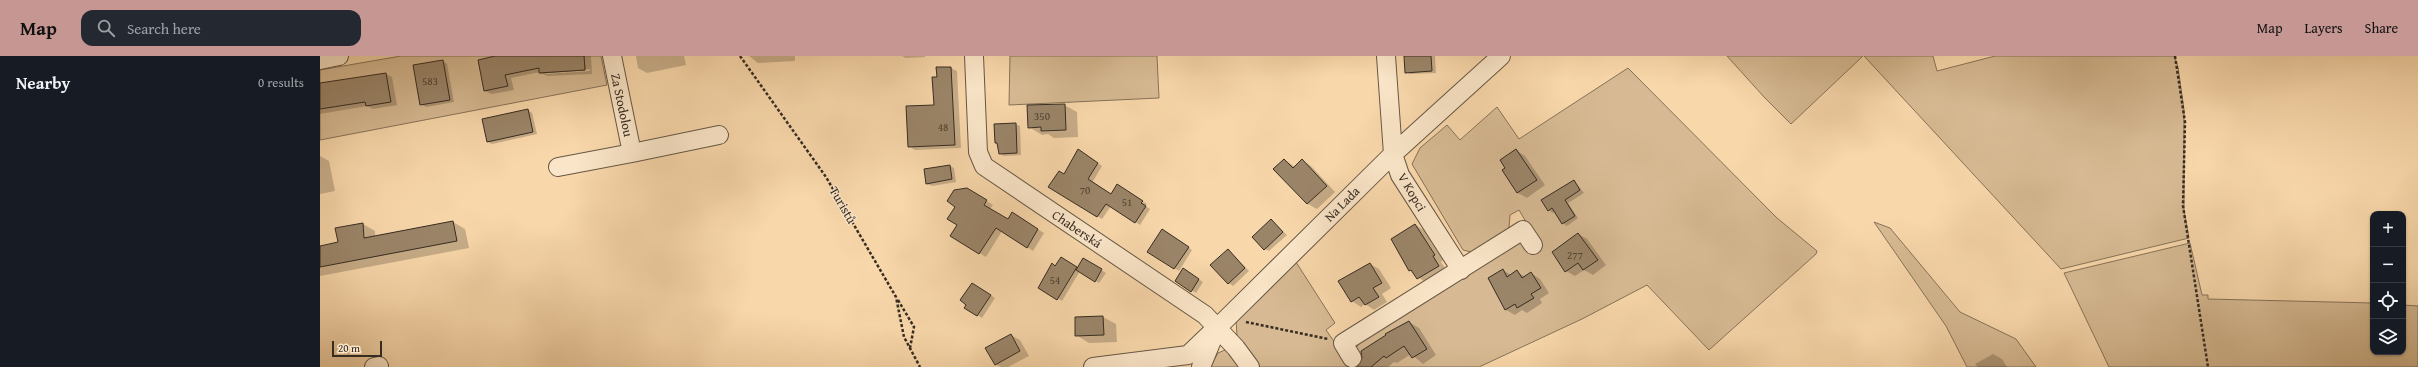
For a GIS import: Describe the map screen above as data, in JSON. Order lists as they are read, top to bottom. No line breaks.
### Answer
{"streets":{"street":["Za Stodolou","V Kopci","Na Lada","Chaberská"],"path":["Turistů"]},"crossings":[["V Kopci","Na Lada"],["Na Lada","Chaberská"]],"house_numbers":["583","350","48","70","51","277","54"],"scale_bar":"20 m","page":{"header":"Map","search":"Search here","nav":["Map","Layers","Share"],"heading":["Nearby","0 results"],"map_buttons":["+","−"],"scale":"20 m"}}
